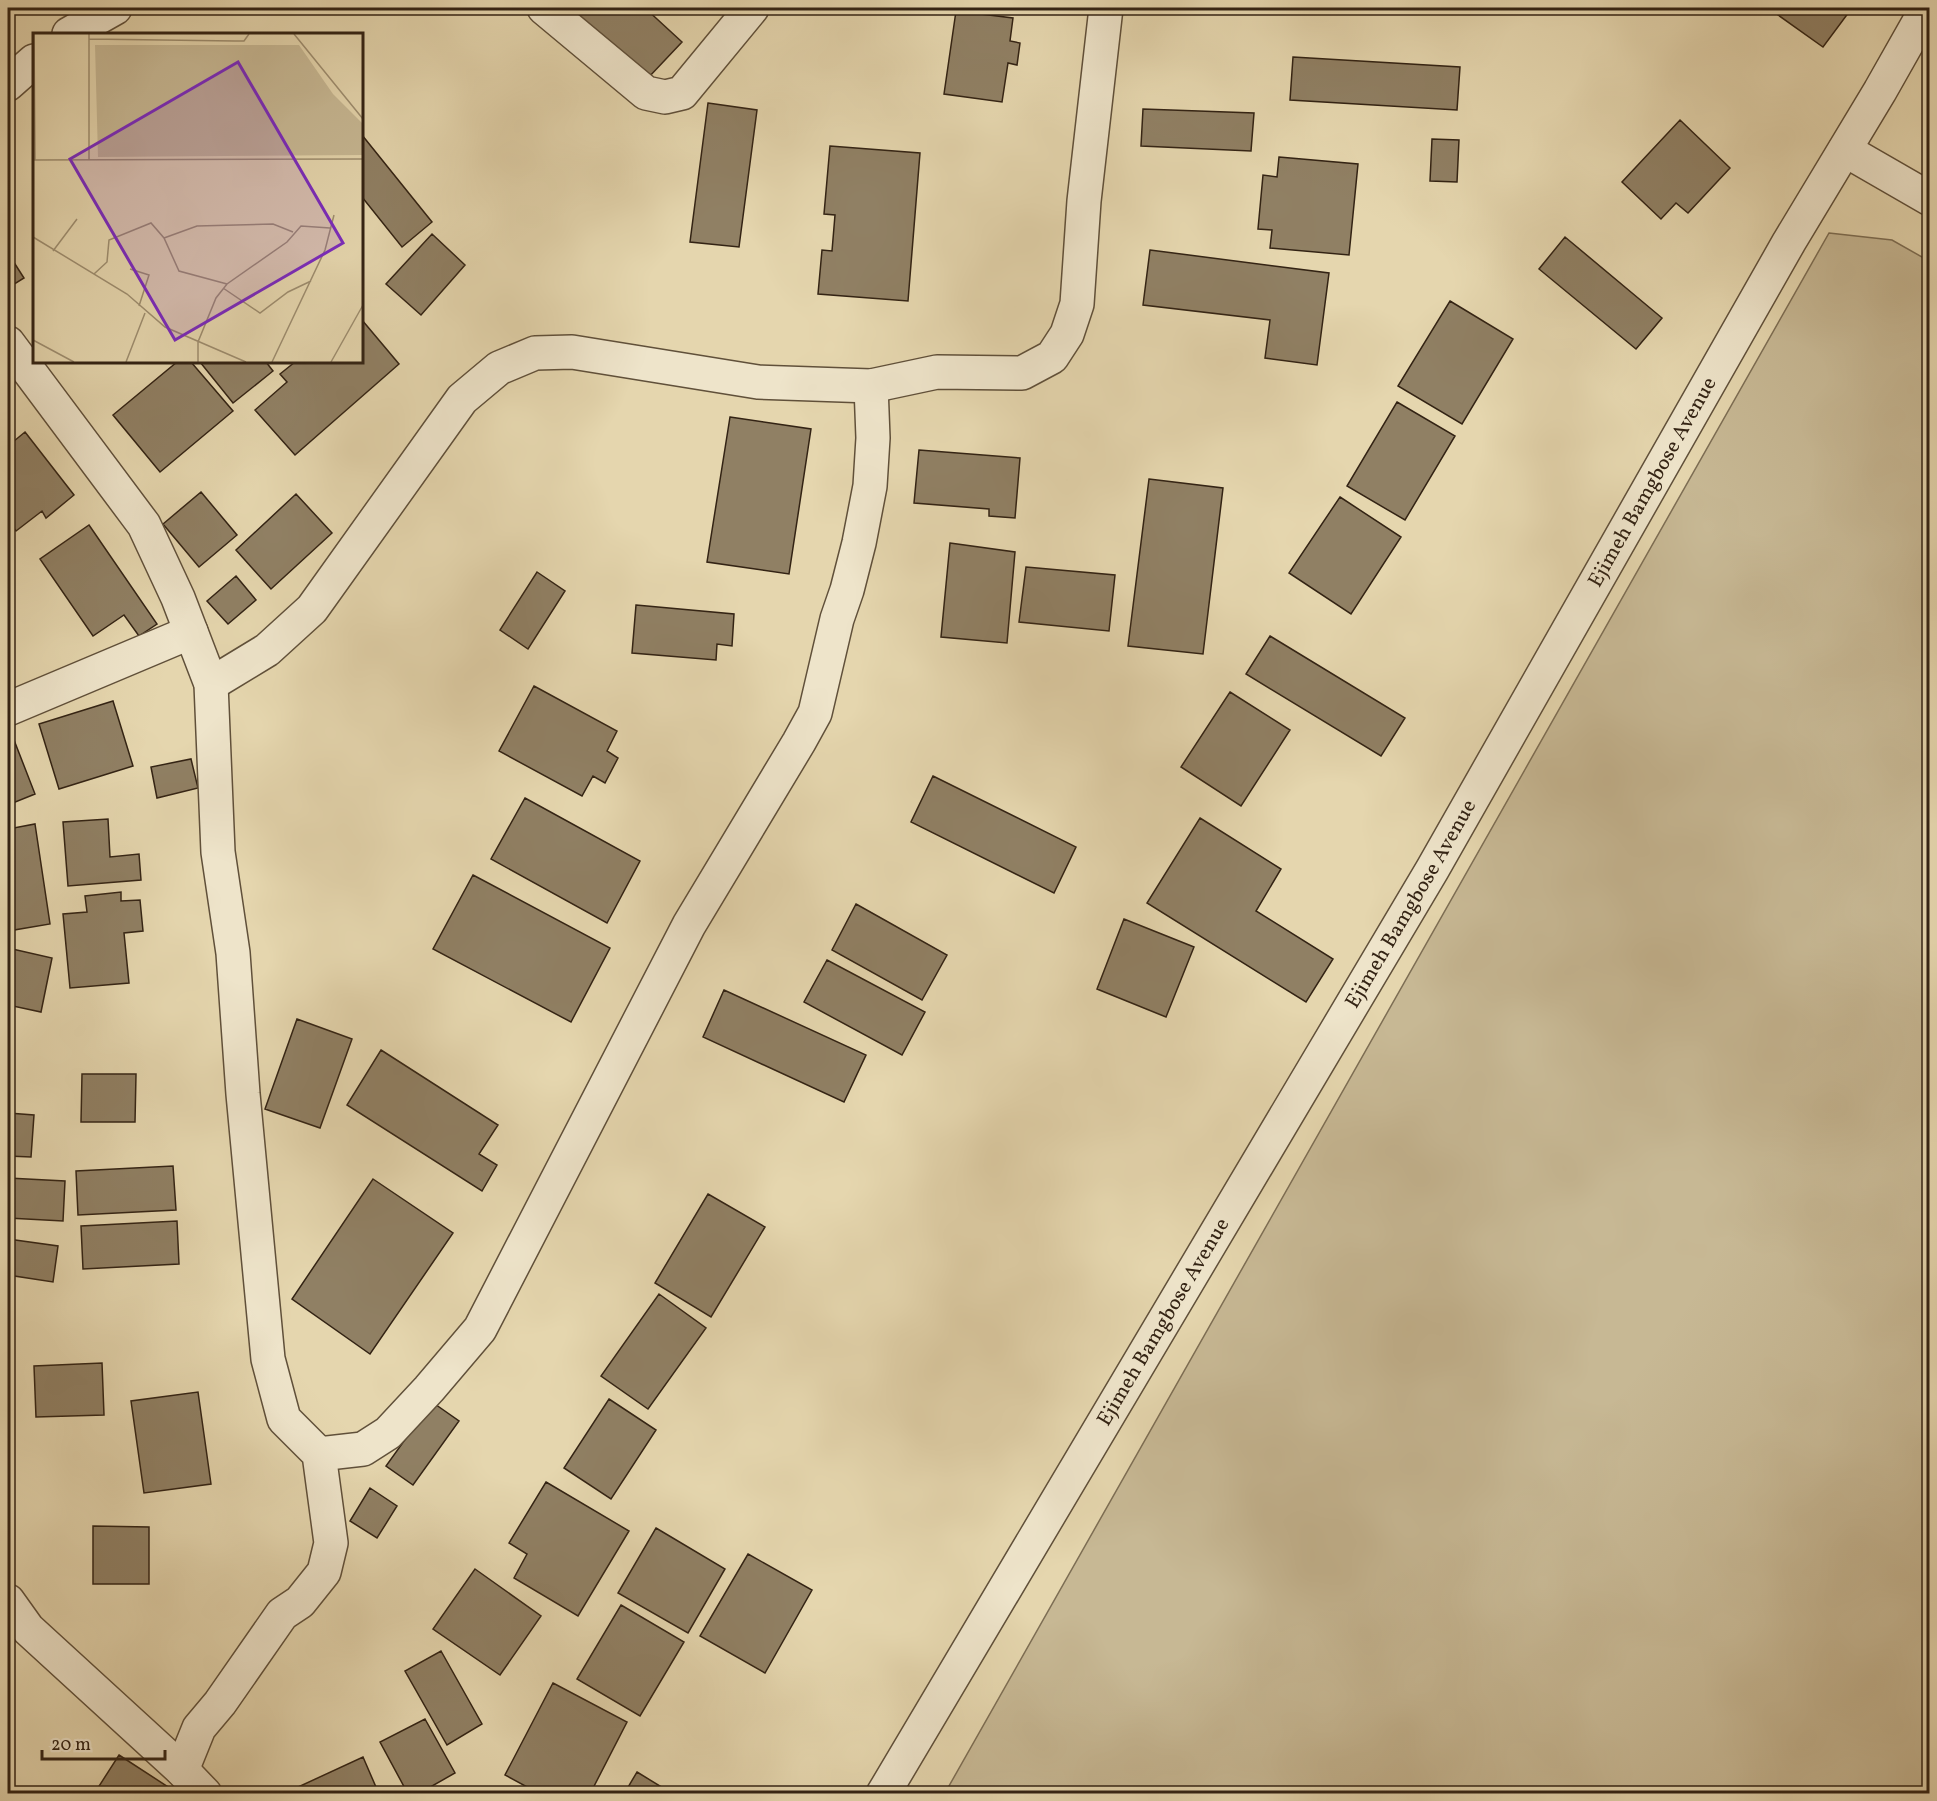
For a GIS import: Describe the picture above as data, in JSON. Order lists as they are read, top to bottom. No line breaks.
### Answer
{"streets":{"street":["Ejimeh Bamgbose Avenue"]},"scale_bar":"20 m"}
